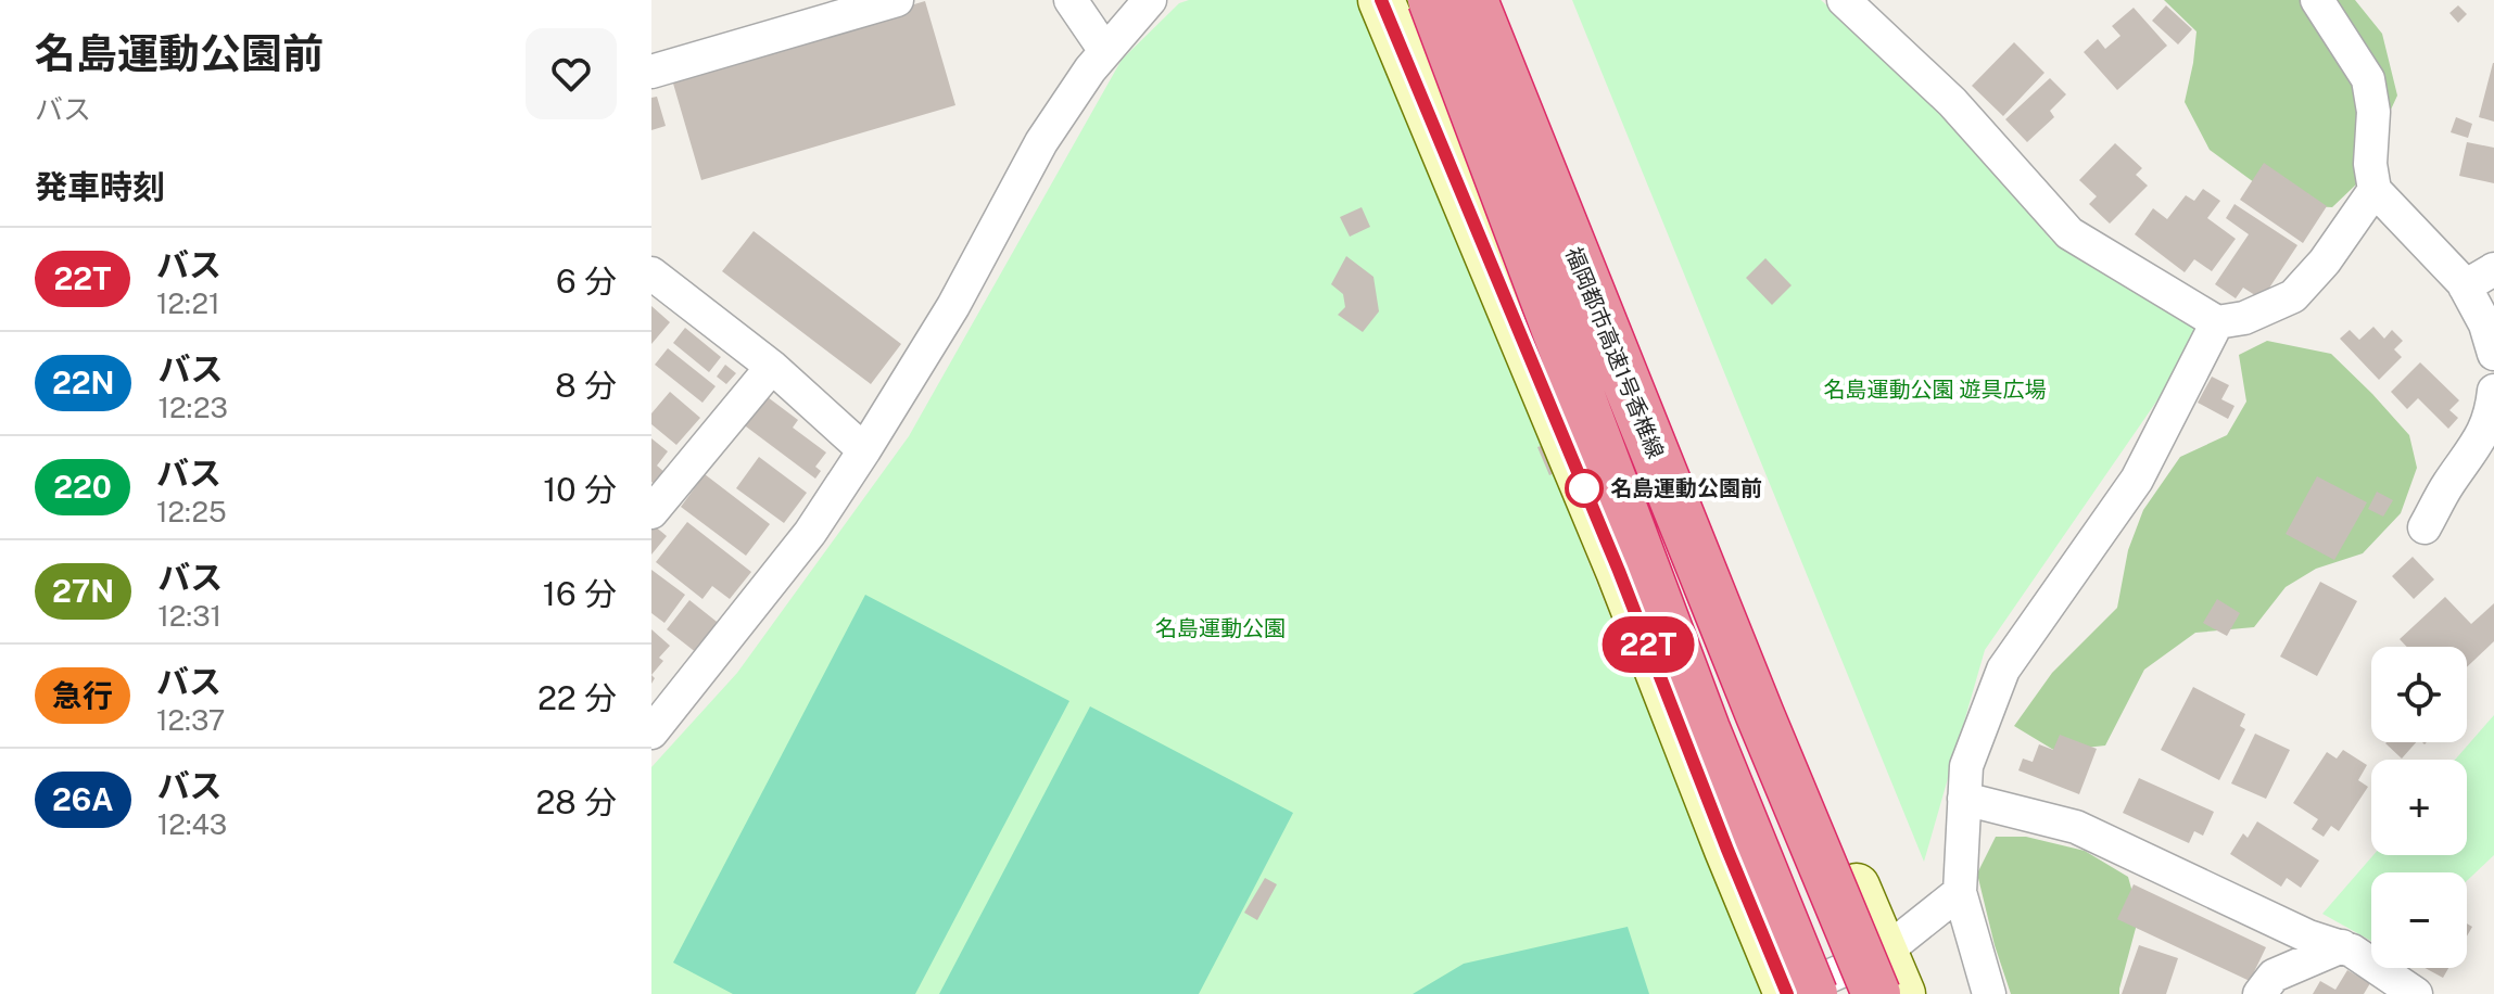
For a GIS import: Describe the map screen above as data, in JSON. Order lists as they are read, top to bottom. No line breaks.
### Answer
{"streets":{"highway":["福岡都市高速1号香椎線"]},"parks":["名島運動公園 遊具広場","名島運動公園"],"places":["名島運動公園前"],"lines":["bus line 22T"],"page":{"heading":[["名島運動公園前","バス"],"発車時刻"],"on_map":"22T","list":[{"mark":"22T","name":"バス","note":"12:21","value":"6 分"},{"mark":"22N","name":"バス","note":"12:23","value":"8 分"},{"mark":"220","name":"バス","note":"12:25","value":"10 分"},{"mark":"27N","name":"バス","note":"12:31","value":"16 分"},{"mark":"急行","name":"バス","note":"12:37","value":"22 分"},{"mark":"26A","name":"バス","note":"12:43","value":"28 分"}],"map_buttons":["+","−"]}}
